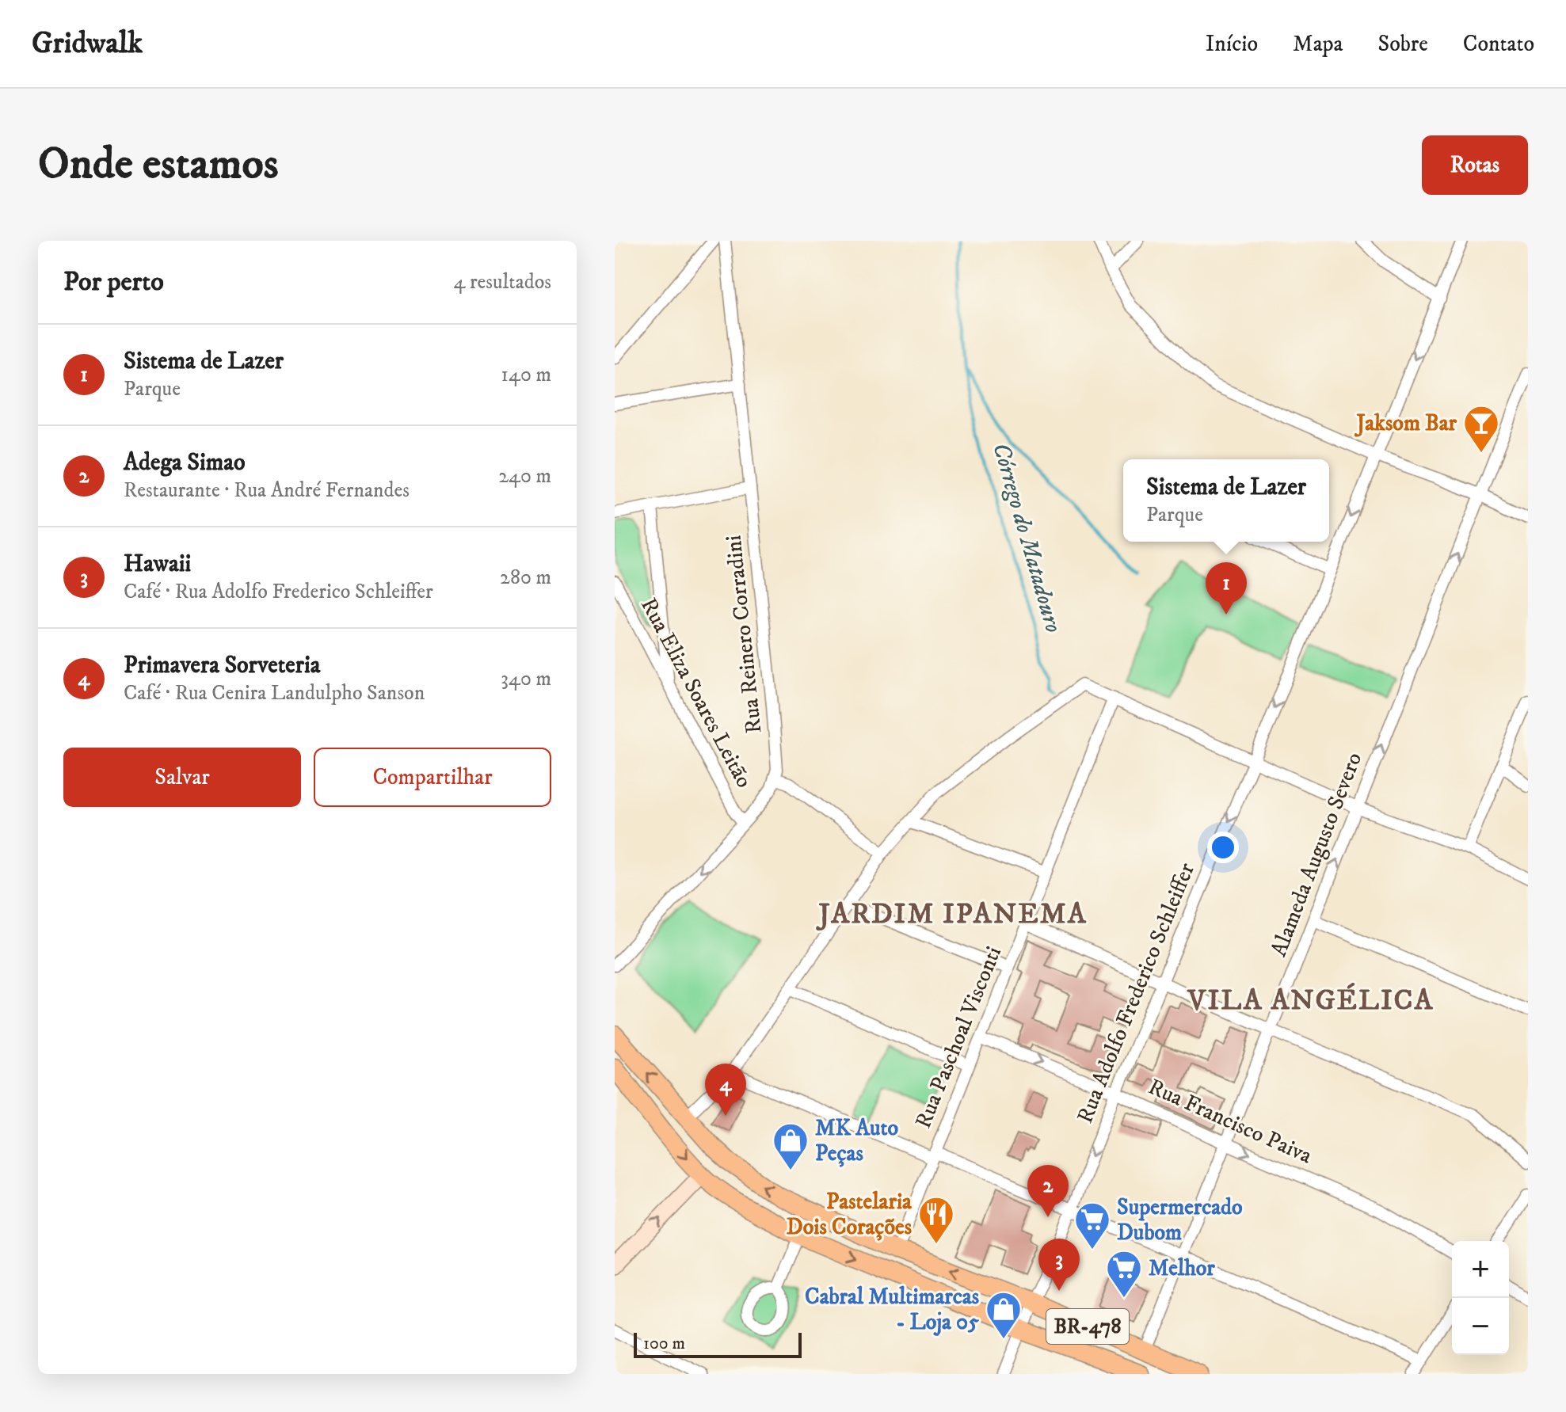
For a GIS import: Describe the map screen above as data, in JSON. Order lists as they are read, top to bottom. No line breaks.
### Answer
{"streets":{"main road":["BR-478"],"street":["Rua Reinero Corradini","Rua Eliza Soares Leitão","Alameda Augusto Severo","Rua Adolfo Frederico Schleiffer","Rua Paschoal Visconti","Rua Francisco Paiva"]},"crossings":[["Rua Reinero Corradini","Rua Eliza Soares Leitão"],["Alameda Augusto Severo","Rua Francisco Paiva"],["Alameda Augusto Severo","BR-478"],["Rua Adolfo Frederico Schleiffer","Rua Francisco Paiva"],["Rua Adolfo Frederico Schleiffer","BR-478"],["Rua Paschoal Visconti","Rua Francisco Paiva"],["Rua Paschoal Visconti","BR-478"]],"one_way":["Alameda Augusto Severo","Rua Adolfo Frederico Schleiffer","Rua Francisco Paiva"],"districts":["JARDIM IPANEMA","VILA ANGÉLICA"],"water":["Córrego do Matadouro"],"places":{"bar":["Jaksom Bar"],"shop":["MK Auto Peças","Cabral Multimarcas - Loja 05"],"restaurant":["Pastelaria Dois Corações"],"supermarket":["Supermercado Dubom","Melhor"]},"scale_bar":"100 m","page":{"header":"Gridwalk","nav":["Início","Mapa","Sobre","Contato"],"buttons":["Rotas",["Salvar","Compartilhar"]],"title":"Onde estamos","heading":["Por perto","4 resultados"],"list":[{"mark":"1","name":"Sistema de Lazer","note":"Parque","value":"140 m"},{"mark":"2","name":"Adega Simao","note":"Restaurante · Rua André Fernandes","value":"240 m"},{"mark":"3","name":"Hawaii","note":"Café · Rua Adolfo Frederico Schleiffer","value":"280 m"},{"mark":"4","name":"Primavera Sorveteria","note":"Café · Rua Cenira Landulpho Sanson","value":"340 m"}],"popup":["Sistema de Lazer","Parque"],"pins":["1","4","2","3"],"map_buttons":["+","−"],"scale":"100 m"}}
